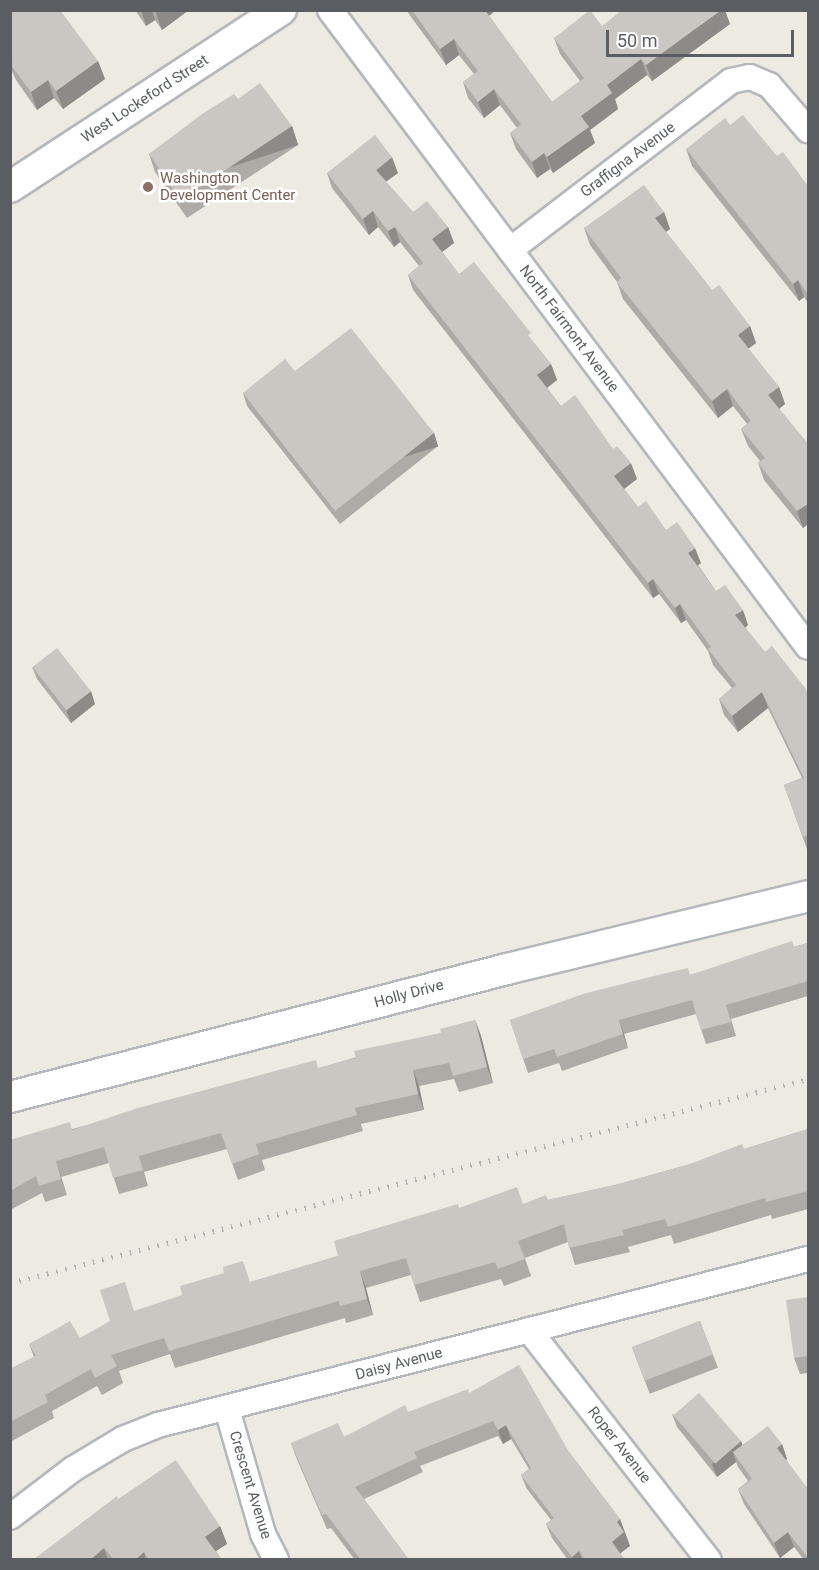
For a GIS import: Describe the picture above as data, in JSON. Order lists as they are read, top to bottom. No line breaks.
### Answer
{"streets":{"street":["West Lockeford Street","Graffigna Avenue","North Fairmont Avenue","Holly Drive","Daisy Avenue","Roper Avenue","Crescent Avenue"]},"crossings":[["Graffigna Avenue","North Fairmont Avenue"],["Daisy Avenue","Roper Avenue"],["Daisy Avenue","Crescent Avenue"]],"places":["Washington Development Center"],"scale_bar":"50 m"}
